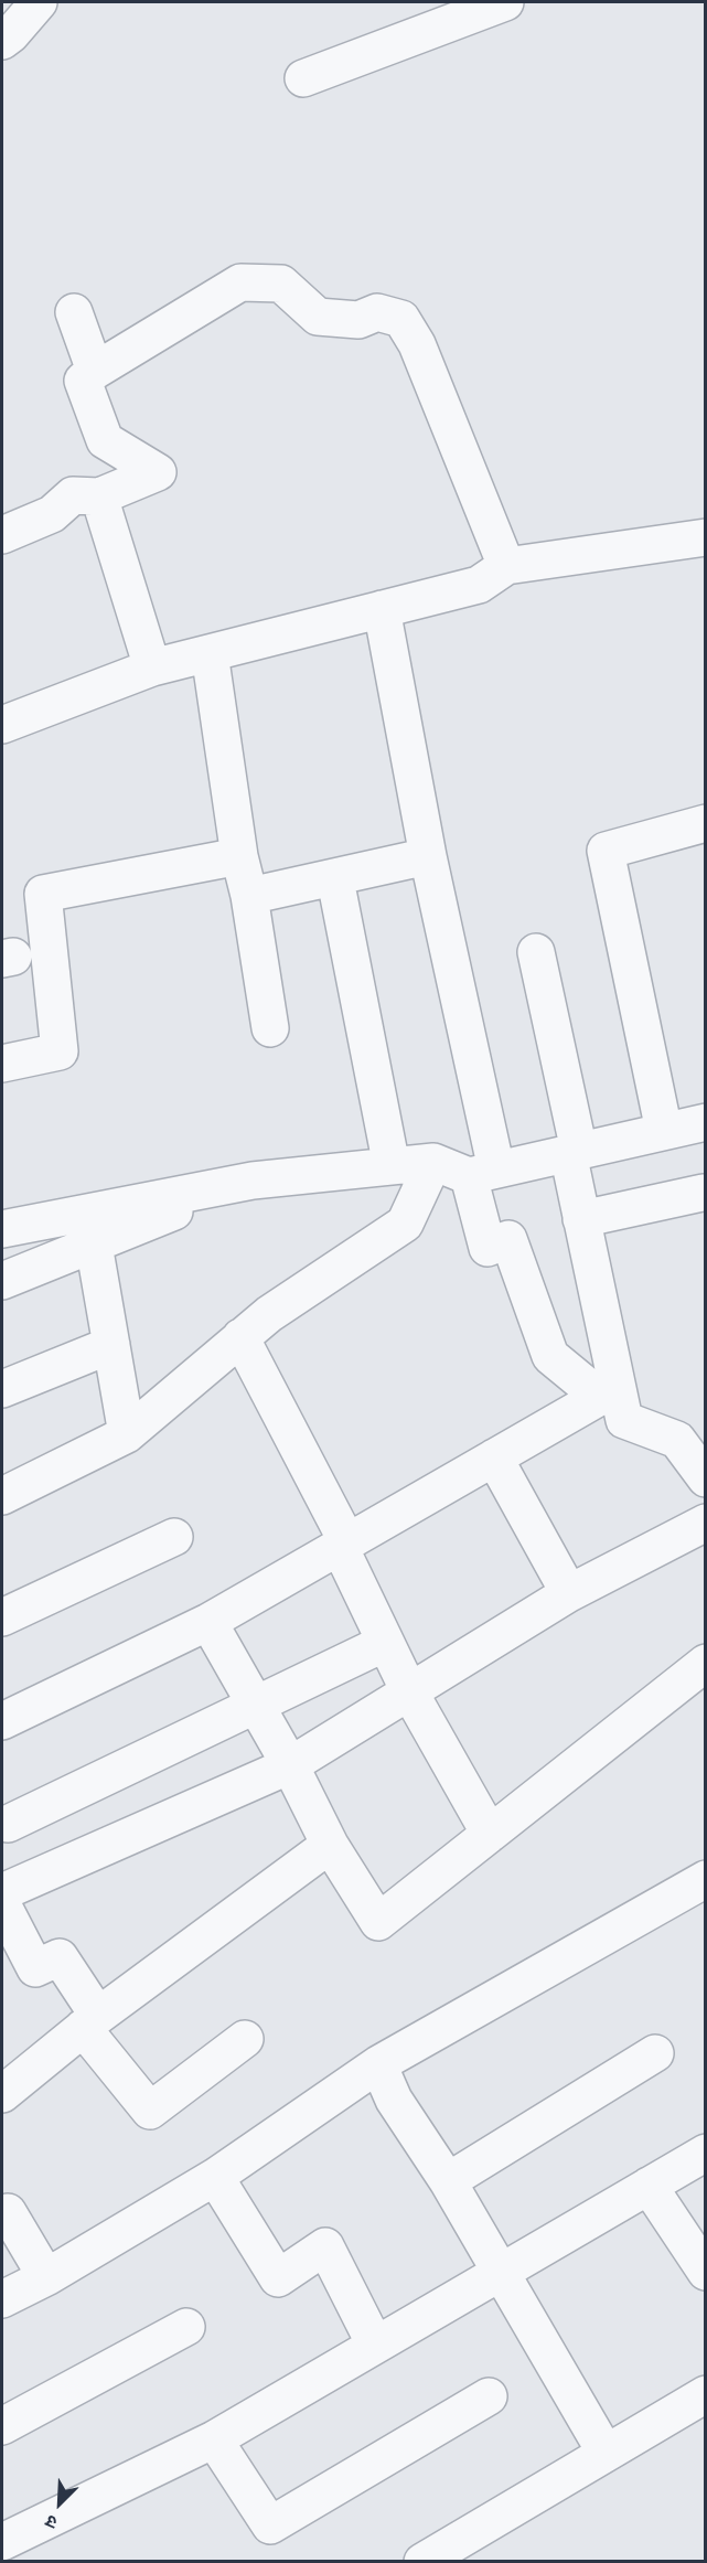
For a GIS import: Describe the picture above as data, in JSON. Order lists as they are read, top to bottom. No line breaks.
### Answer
{"north":"bottom left"}
